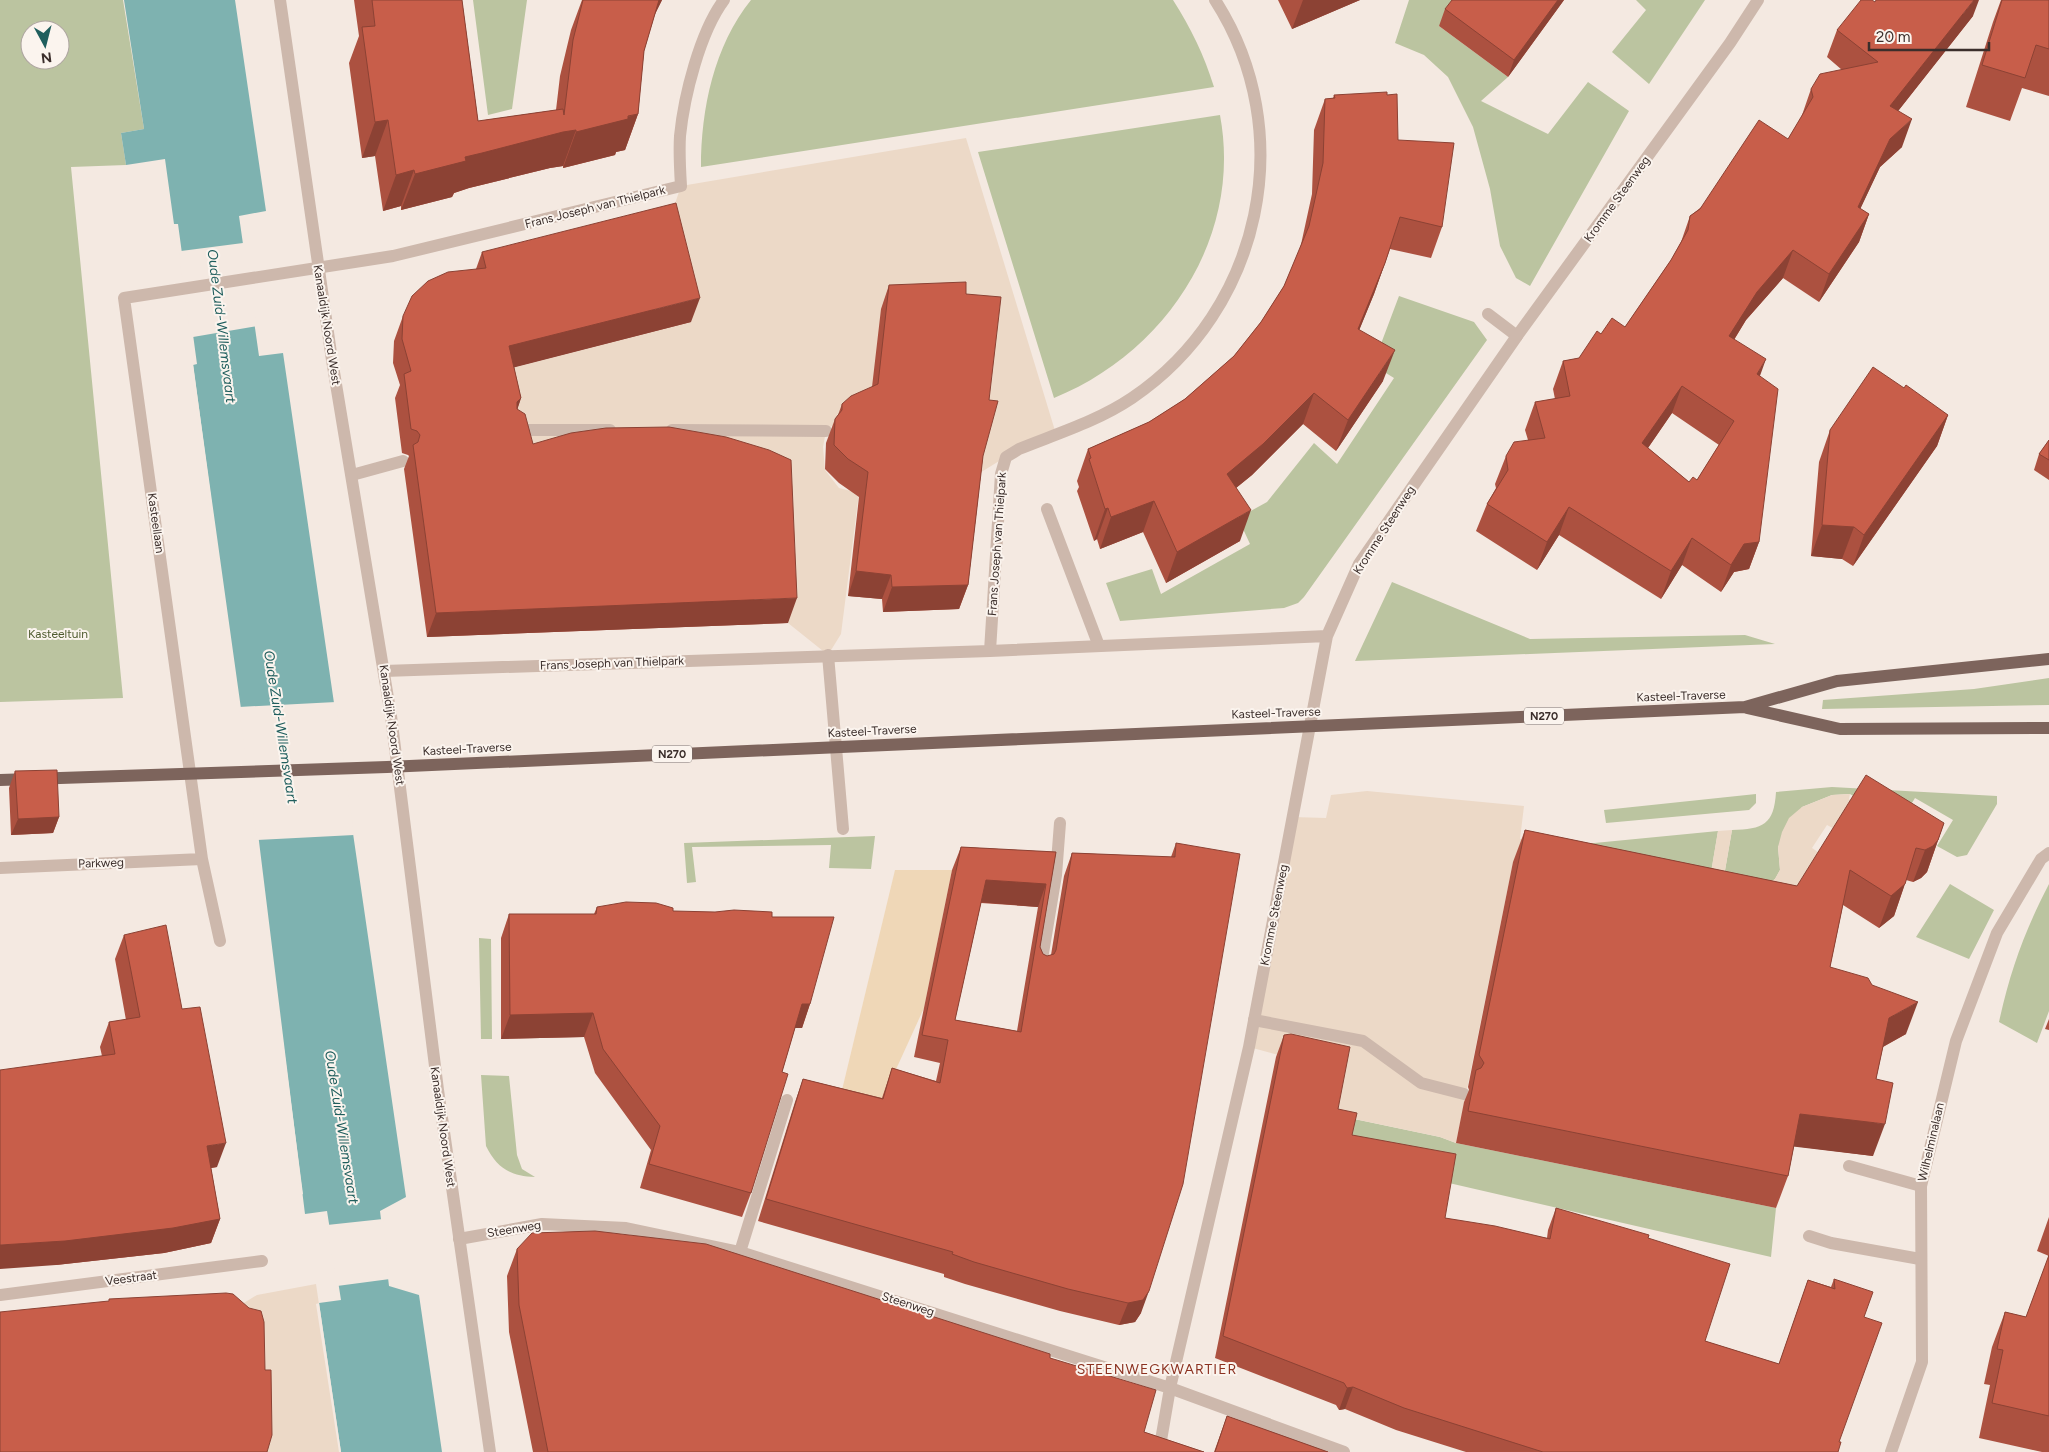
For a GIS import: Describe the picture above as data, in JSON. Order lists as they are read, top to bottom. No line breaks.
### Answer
{"streets":{"main road":["Kasteel-Traverse","N270"],"street":["Kromme Steenweg","Frans Joseph van Thielpark","Kanaaldijk Noord West","Kasteellaan","Parkweg","Wilhelminalaan","Steenweg","Veestraat"]},"crossings":[["Kromme Steenweg","Frans Joseph van Thielpark"],["Kromme Steenweg","Steenweg"],["Frans Joseph van Thielpark","Kanaaldijk Noord West"],["Frans Joseph van Thielpark","Kasteellaan"],["Kanaaldijk Noord West","Kasteellaan"],["Kanaaldijk Noord West","Steenweg"],["Kasteellaan","Parkweg"]],"districts":["STEENWEGKWARTIER"],"water":["Oude Zuid-Willemsvaart"],"parks":["Kasteeltuin"],"scale_bar":"20 m","north":"bottom"}
